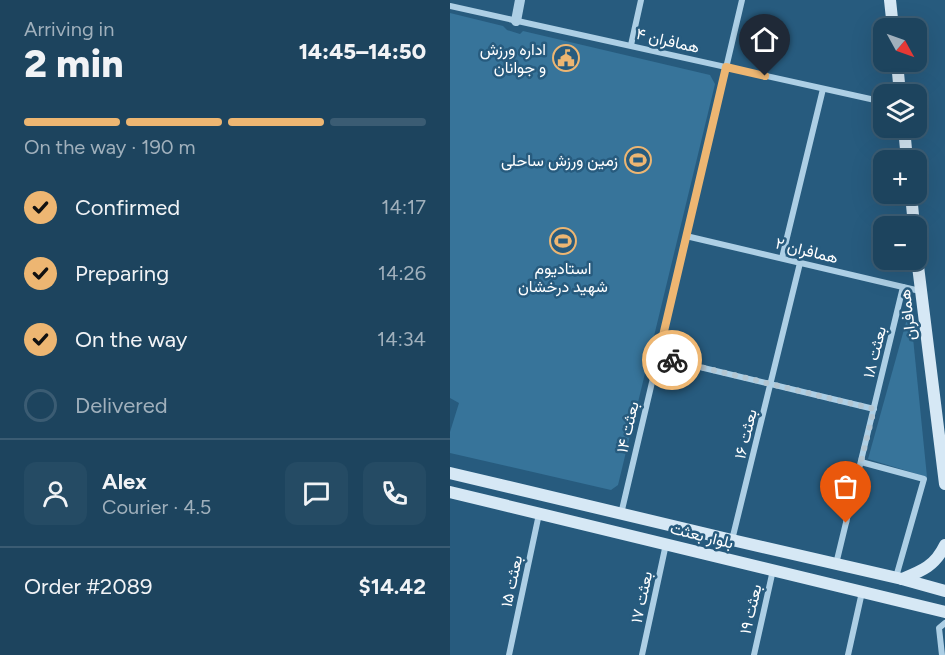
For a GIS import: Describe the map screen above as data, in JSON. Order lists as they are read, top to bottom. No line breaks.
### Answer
{"streets":{"main road":["همافران","بلوار بعثت"],"street":["همافران ۴","همافران ۲","بعثت ۱۸","بعثت ۱۴","بعثت ۱۶","بعثت ۱۵","بعثت ۱۷","بعثت ۱۹"]},"crossings":[["همافران ۴","بعثت ۱۴"],["همافران ۲","همافران"],["همافران ۲","بعثت ۱۸"],["همافران ۲","بعثت ۱۴"],["همافران ۲","بعثت ۱۶"],["بعثت ۱۸","بلوار بعثت"],["بعثت ۱۴","بلوار بعثت"],["بعثت ۱۶","بلوار بعثت"],["بلوار بعثت","بعثت ۱۵"],["بلوار بعثت","بعثت ۱۷"],["بلوار بعثت","بعثت ۱۹"]],"places":{"public building":["اداره ورزش و جوانان"],"sports":["زمین ورزش ساحلی","استادیوم شهید درخشان"]},"north":"bottom right","page":{"heading":["2 min","Arriving in","14:45–14:50"],"panel":["Alex","Courier · 4.5","Order #2089","$14.42"],"map_buttons":["+","−"],"bar":"On the way · 190 m","list":[["Confirmed","14:17"],["Preparing","14:26"],["On the way","14:34"],"Delivered"]}}
